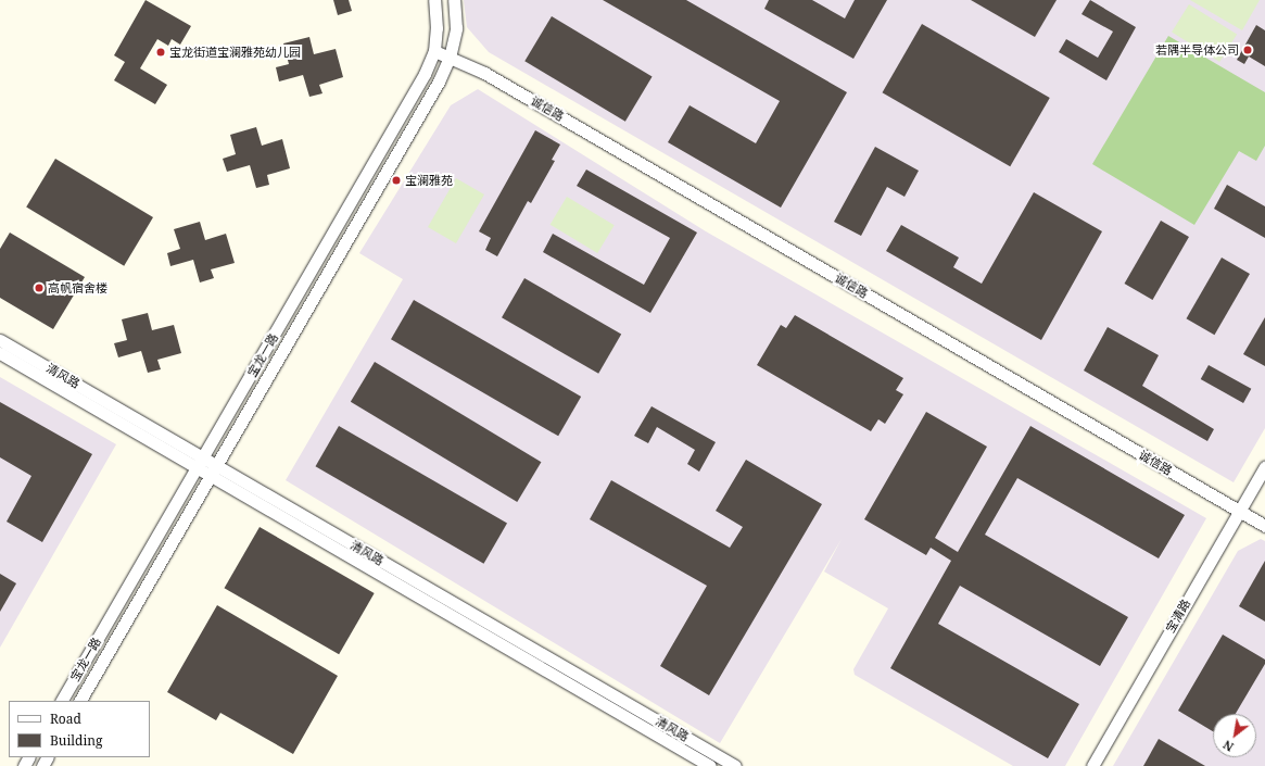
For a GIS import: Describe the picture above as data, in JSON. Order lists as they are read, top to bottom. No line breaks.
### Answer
{"streets":{"street":["诚信路","宝龙一路","清风路","宝清路"]},"crossings":[["诚信路","宝龙一路"],["诚信路","宝清路"],["宝龙一路","清风路"]],"places":["若隅半导体公司","宝龙街道宝澜雅苑幼儿园","宝澜雅苑","高帆宿舍楼"],"legend":["Road","Building"],"north":"bottom left"}
